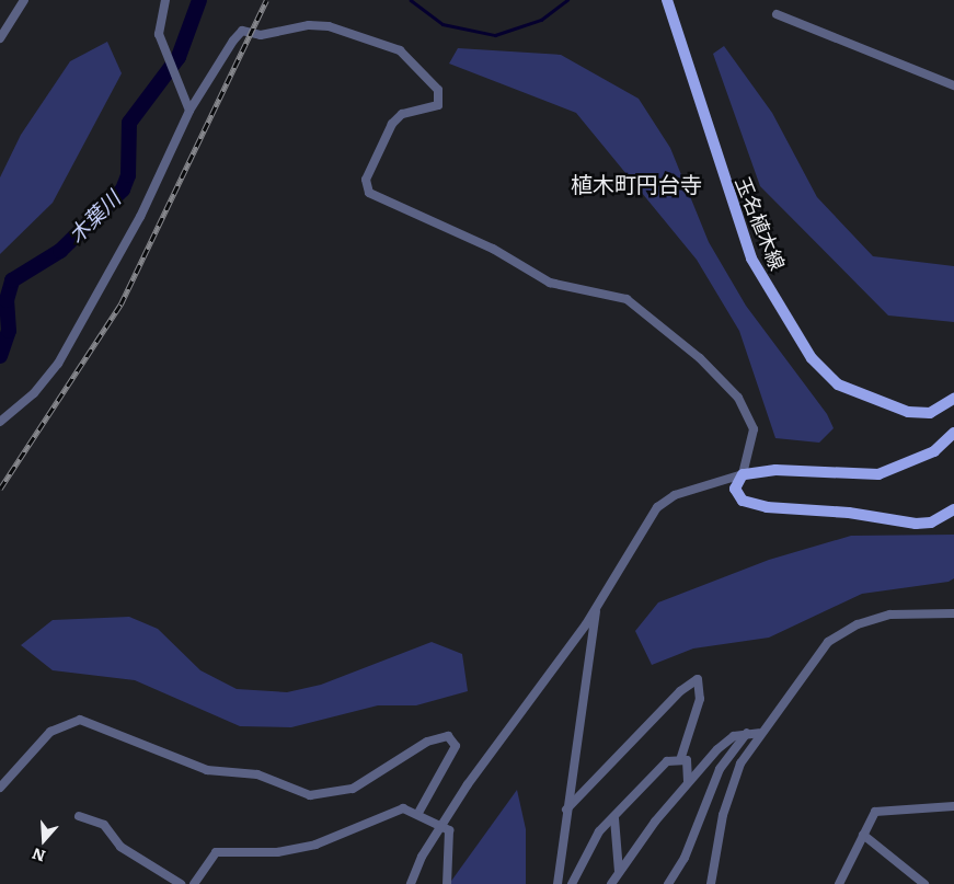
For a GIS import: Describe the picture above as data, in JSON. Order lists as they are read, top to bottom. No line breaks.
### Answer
{"streets":{"main road":["玉名植木線"]},"districts":["植木町円台寺"],"water":["木葉川"],"north":"bottom"}
